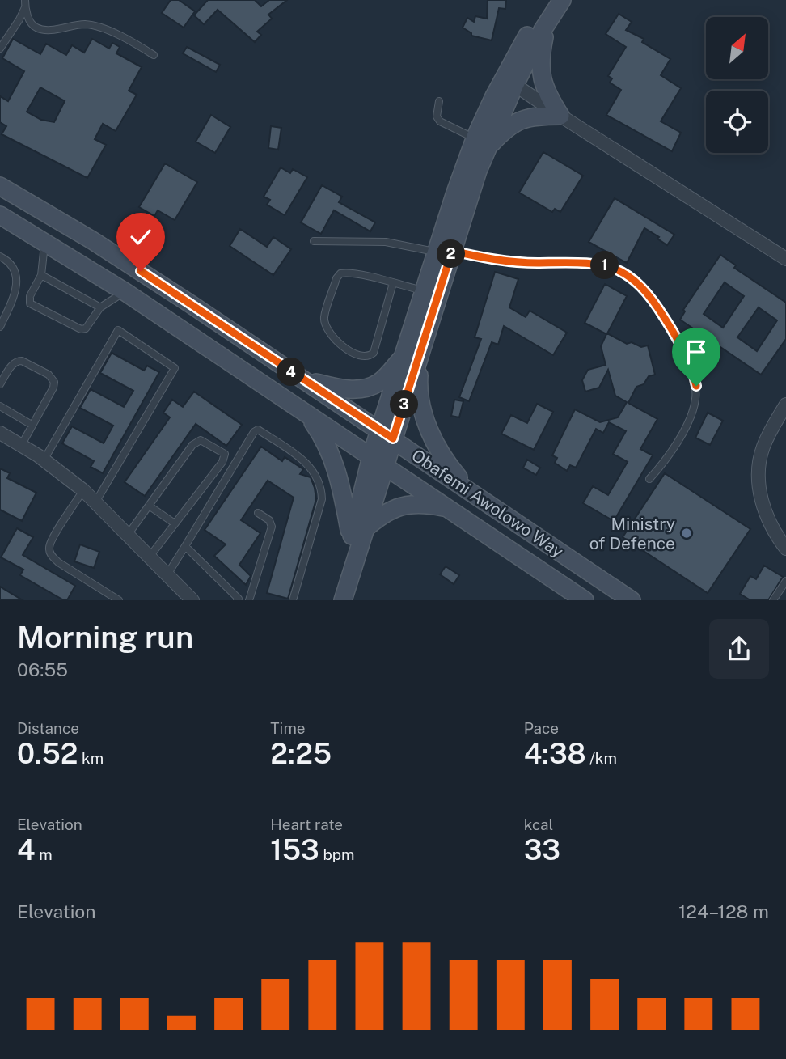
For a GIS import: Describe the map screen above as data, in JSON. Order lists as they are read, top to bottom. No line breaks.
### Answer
{"streets":{"main road":["Obafemi Awolowo Way"]},"places":["Ministry of Defence"],"north":"top right","page":{"pins":["2","1","4","3"],"heading":["Morning run","06:55"],"stats":[["Distance","0.52 km"],["Time","2:25"],["Pace","4:38 /km"],["Elevation","4 m"],["Heart rate","153 bpm"],["kcal","33"]],"chart":["Elevation","124–128 m"]}}
